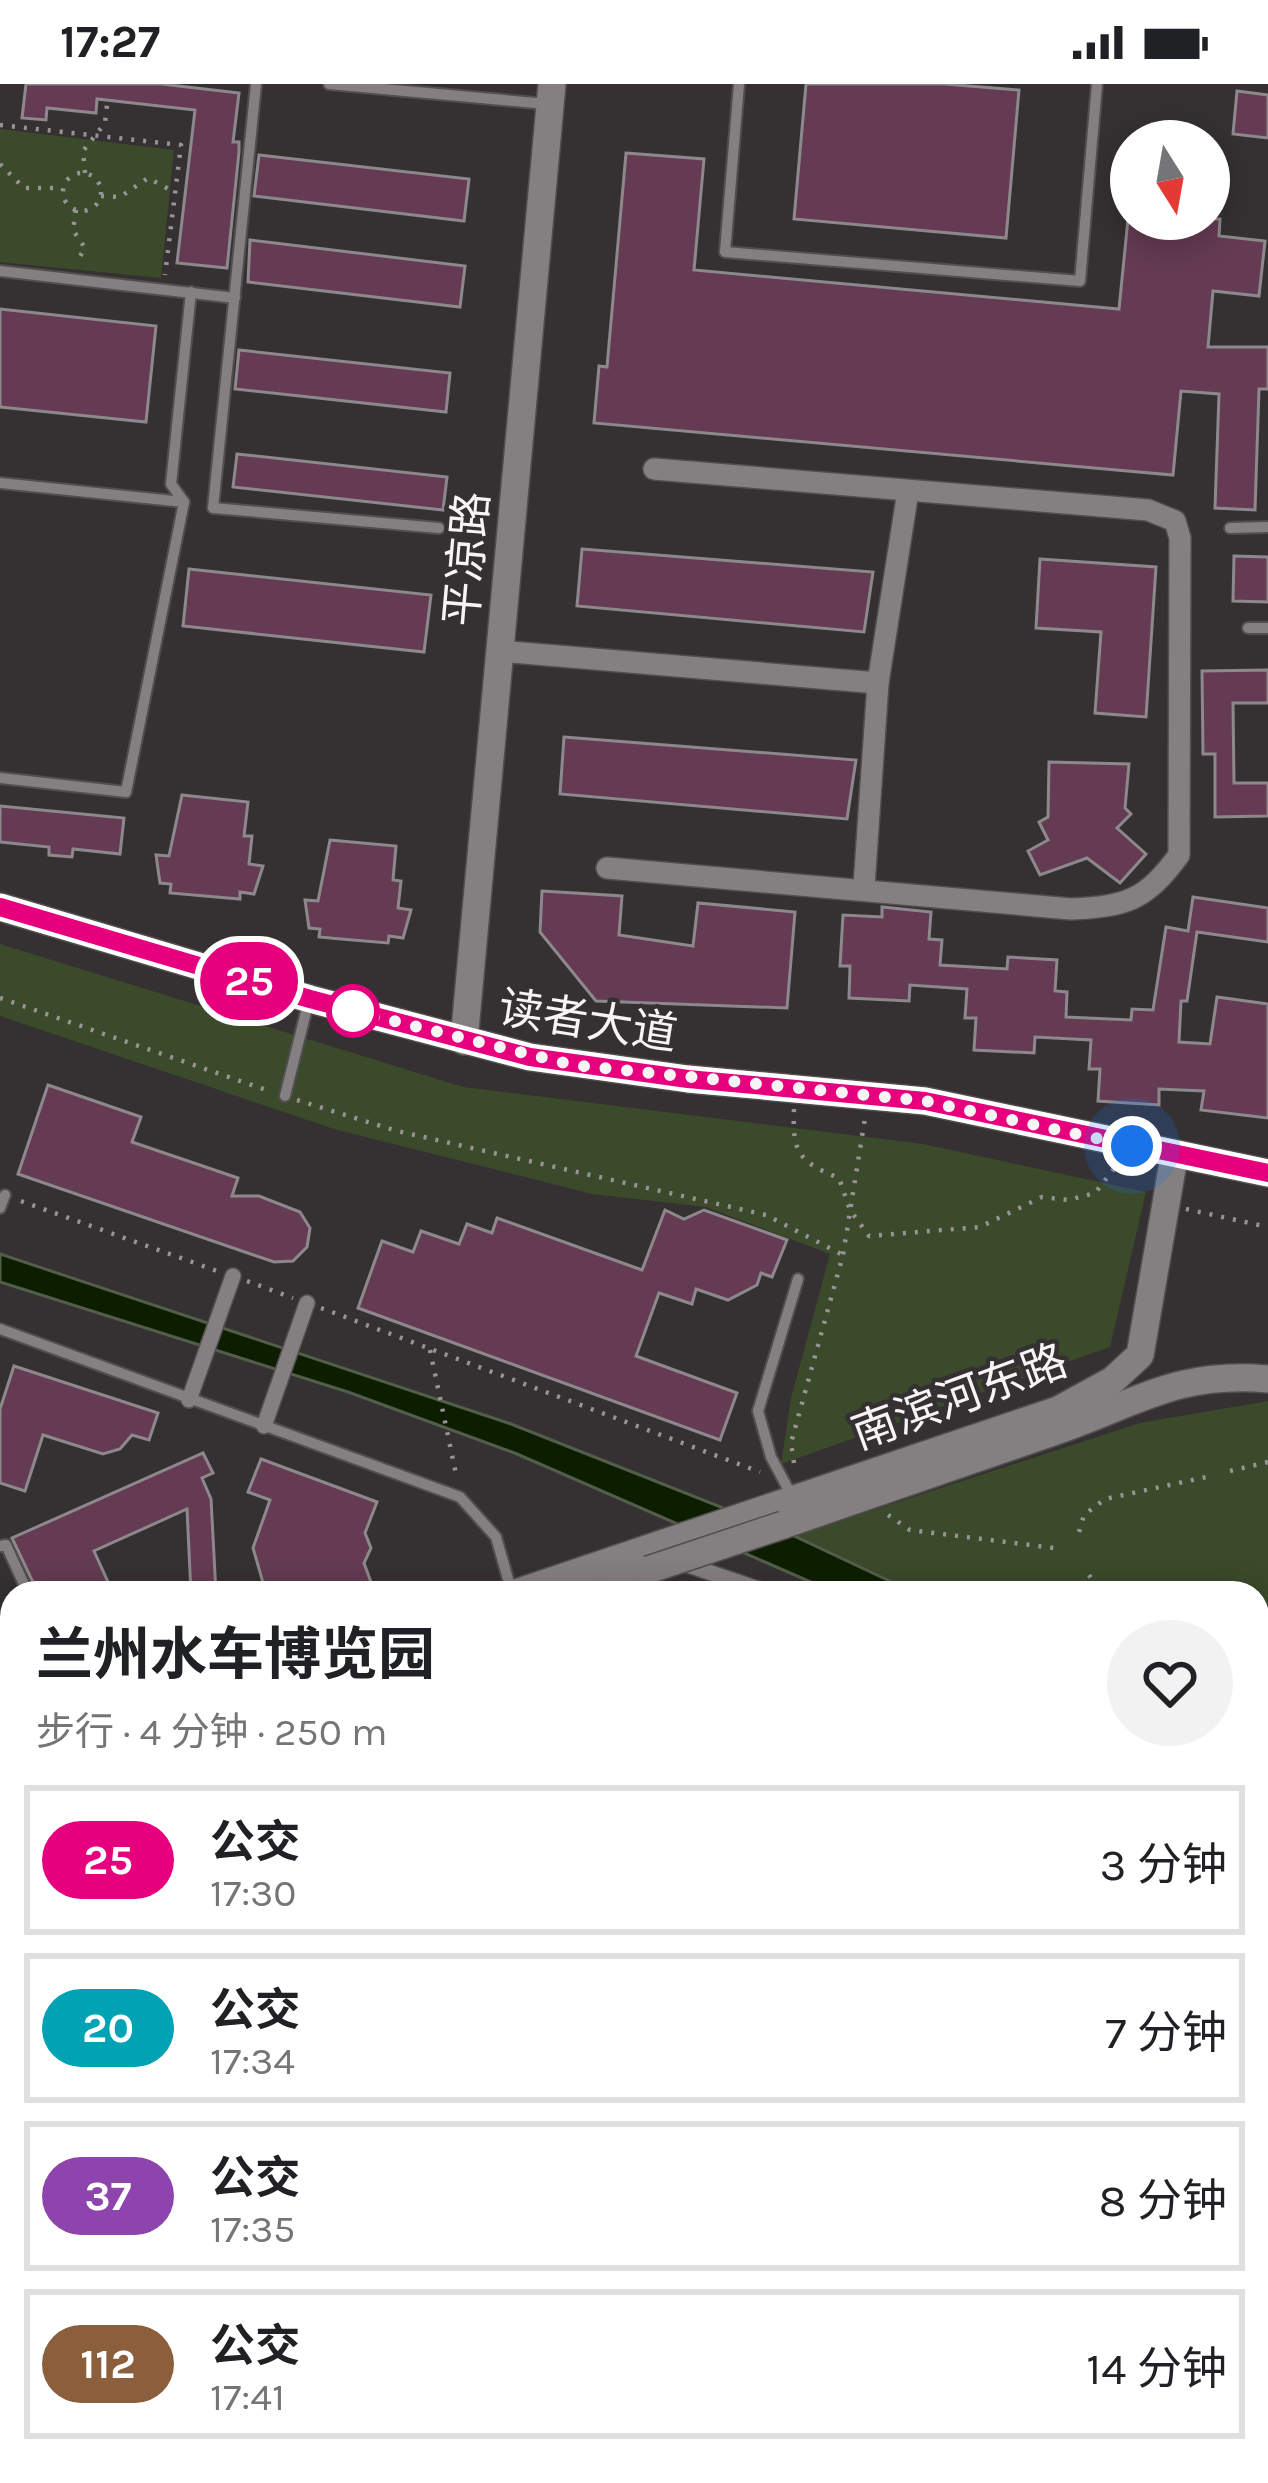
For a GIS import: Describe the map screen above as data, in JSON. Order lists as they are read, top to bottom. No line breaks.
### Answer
{"streets":{"main road":["平凉路","读者大道","南滨河东路"]},"crossings":[["平凉路","读者大道"],["读者大道","南滨河东路"]],"lines":["bus line 25"],"north":"bottom","page":{"status":"17:27","on_map":"25","heading":["兰州水车博览园","步行 · 4 分钟 · 250 m"],"list":[{"mark":"25","name":"公交","note":"17:30","value":"3 分钟"},{"mark":"20","name":"公交","note":"17:34","value":"7 分钟"},{"mark":"37","name":"公交","note":"17:35","value":"8 分钟"},{"mark":"112","name":"公交","note":"17:41","value":"14 分钟"}]}}
